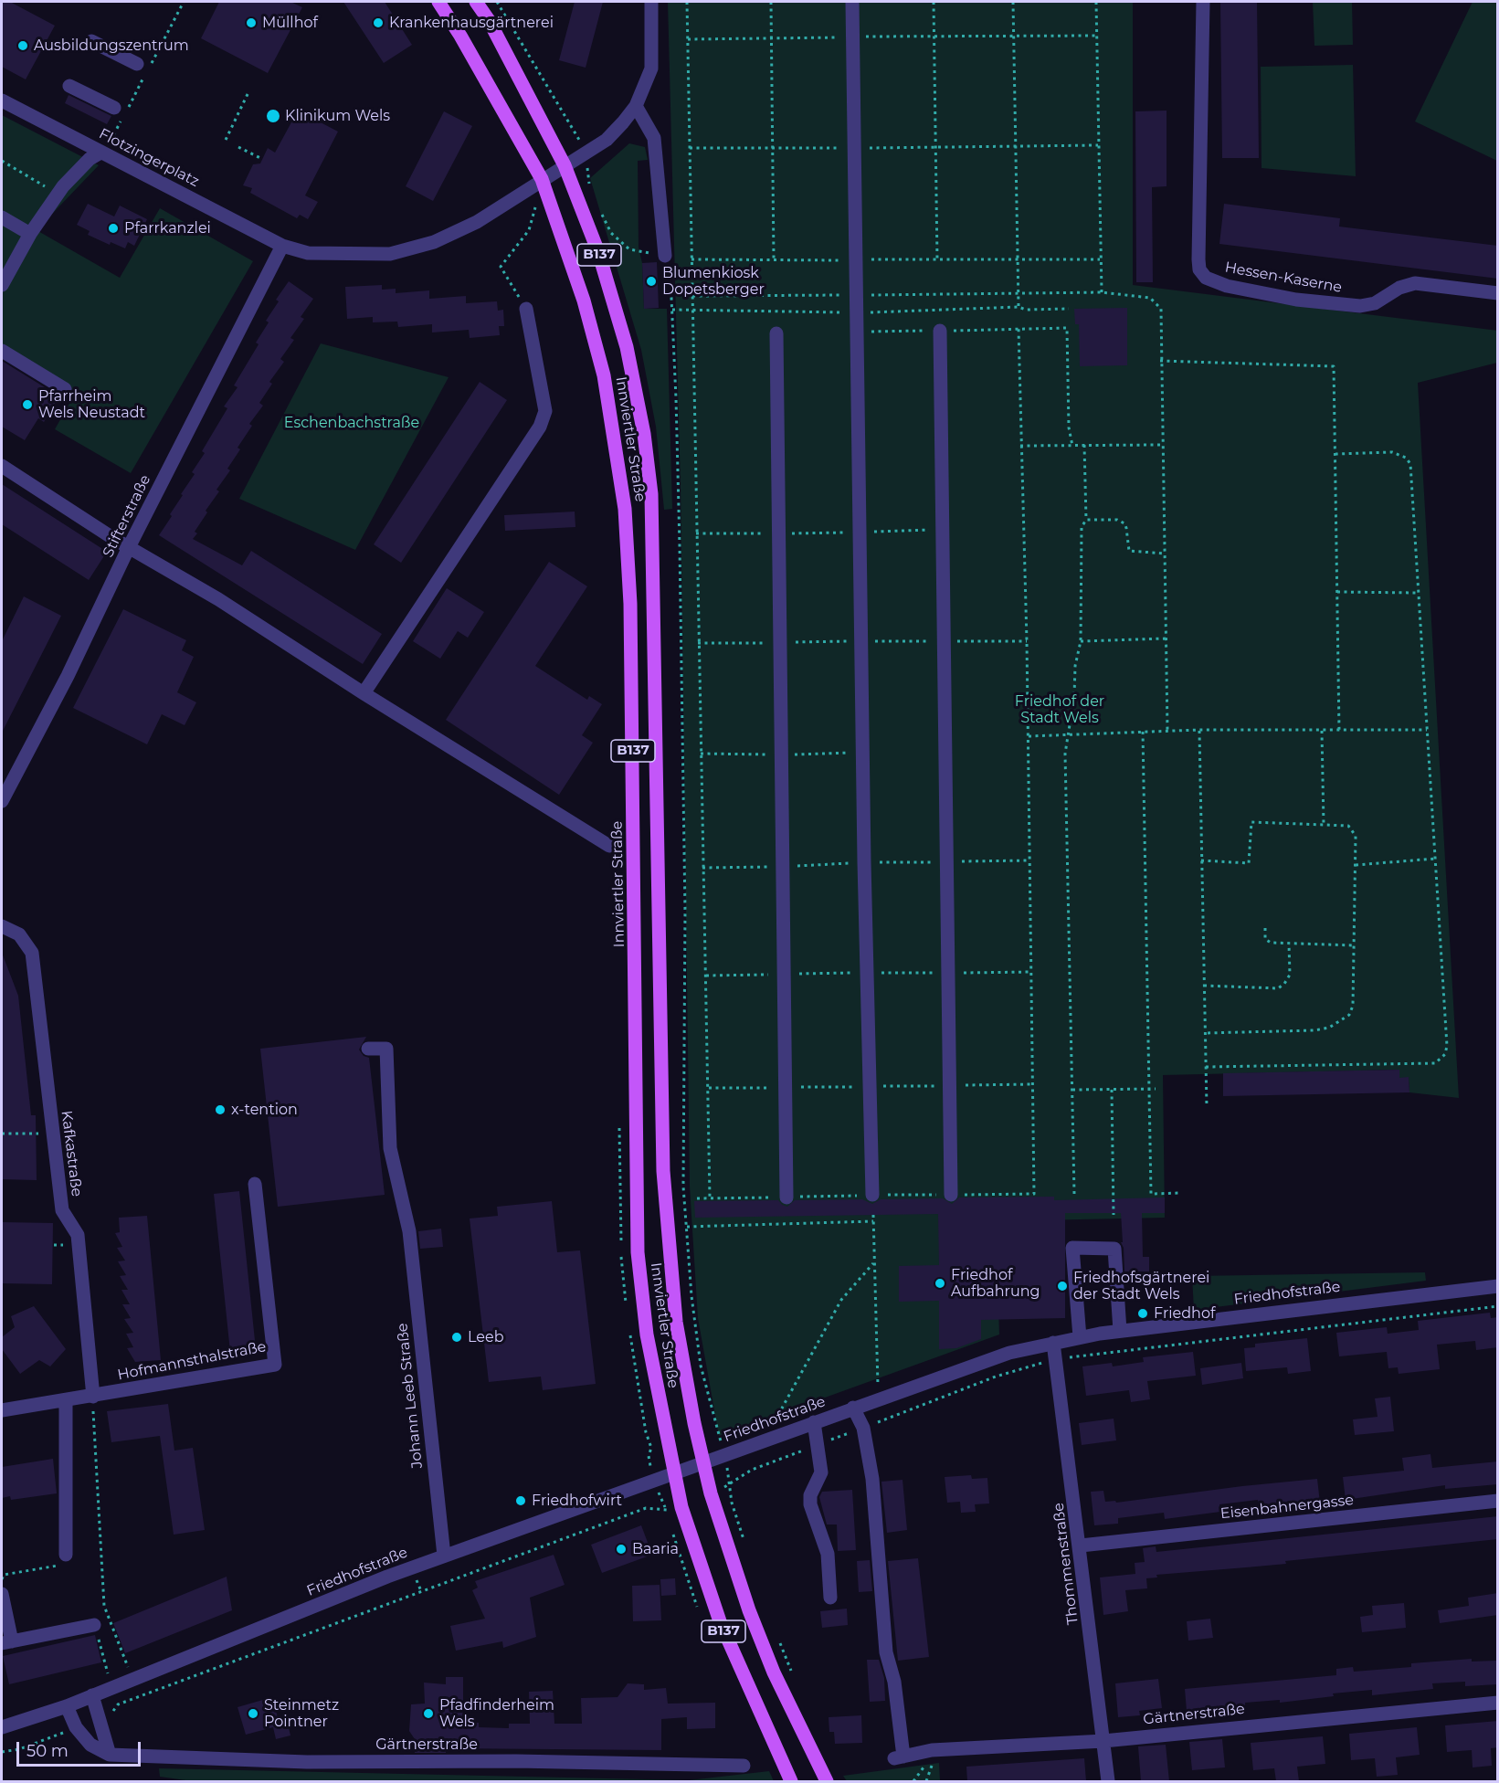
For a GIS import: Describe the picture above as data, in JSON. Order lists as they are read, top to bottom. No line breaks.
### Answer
{"streets":{"main road":["B137","Innviertler Straße"],"street":["Flotzingerplatz","Hessen-Kaserne","Stifterstraße","Kafkastraße","Friedhofstraße","Hofmannsthalstraße","Johann Leeb Straße","Eisenbahnergasse","Thommenstraße","Gärtnerstraße"]},"crossings":[["Flotzingerplatz","Innviertler Straße"],["Flotzingerplatz","Stifterstraße"],["Innviertler Straße","Friedhofstraße"],["Kafkastraße","Hofmannsthalstraße"],["Friedhofstraße","Johann Leeb Straße"],["Friedhofstraße","Thommenstraße"],["Eisenbahnergasse","Thommenstraße"],["Thommenstraße","Gärtnerstraße"]],"parks":["Eschenbachstraße","Friedhof der Stadt Wels"],"places":["Müllhof","Krankenhausgärtnerei","Ausbildungszentrum","Klinikum Wels","Pfarrkanzlei","Blumenkiosk Dopetsberger","Pfarrheim Wels Neustadt","x-tention","Friedhof Aufbahrung","Friedhofsgärtnerei der Stadt Wels","Friedhof","Leeb","Friedhofwirt","Baaria","Steinmetz Pointner","Pfadfinderheim Wels"],"scale_bar":"50 m"}
